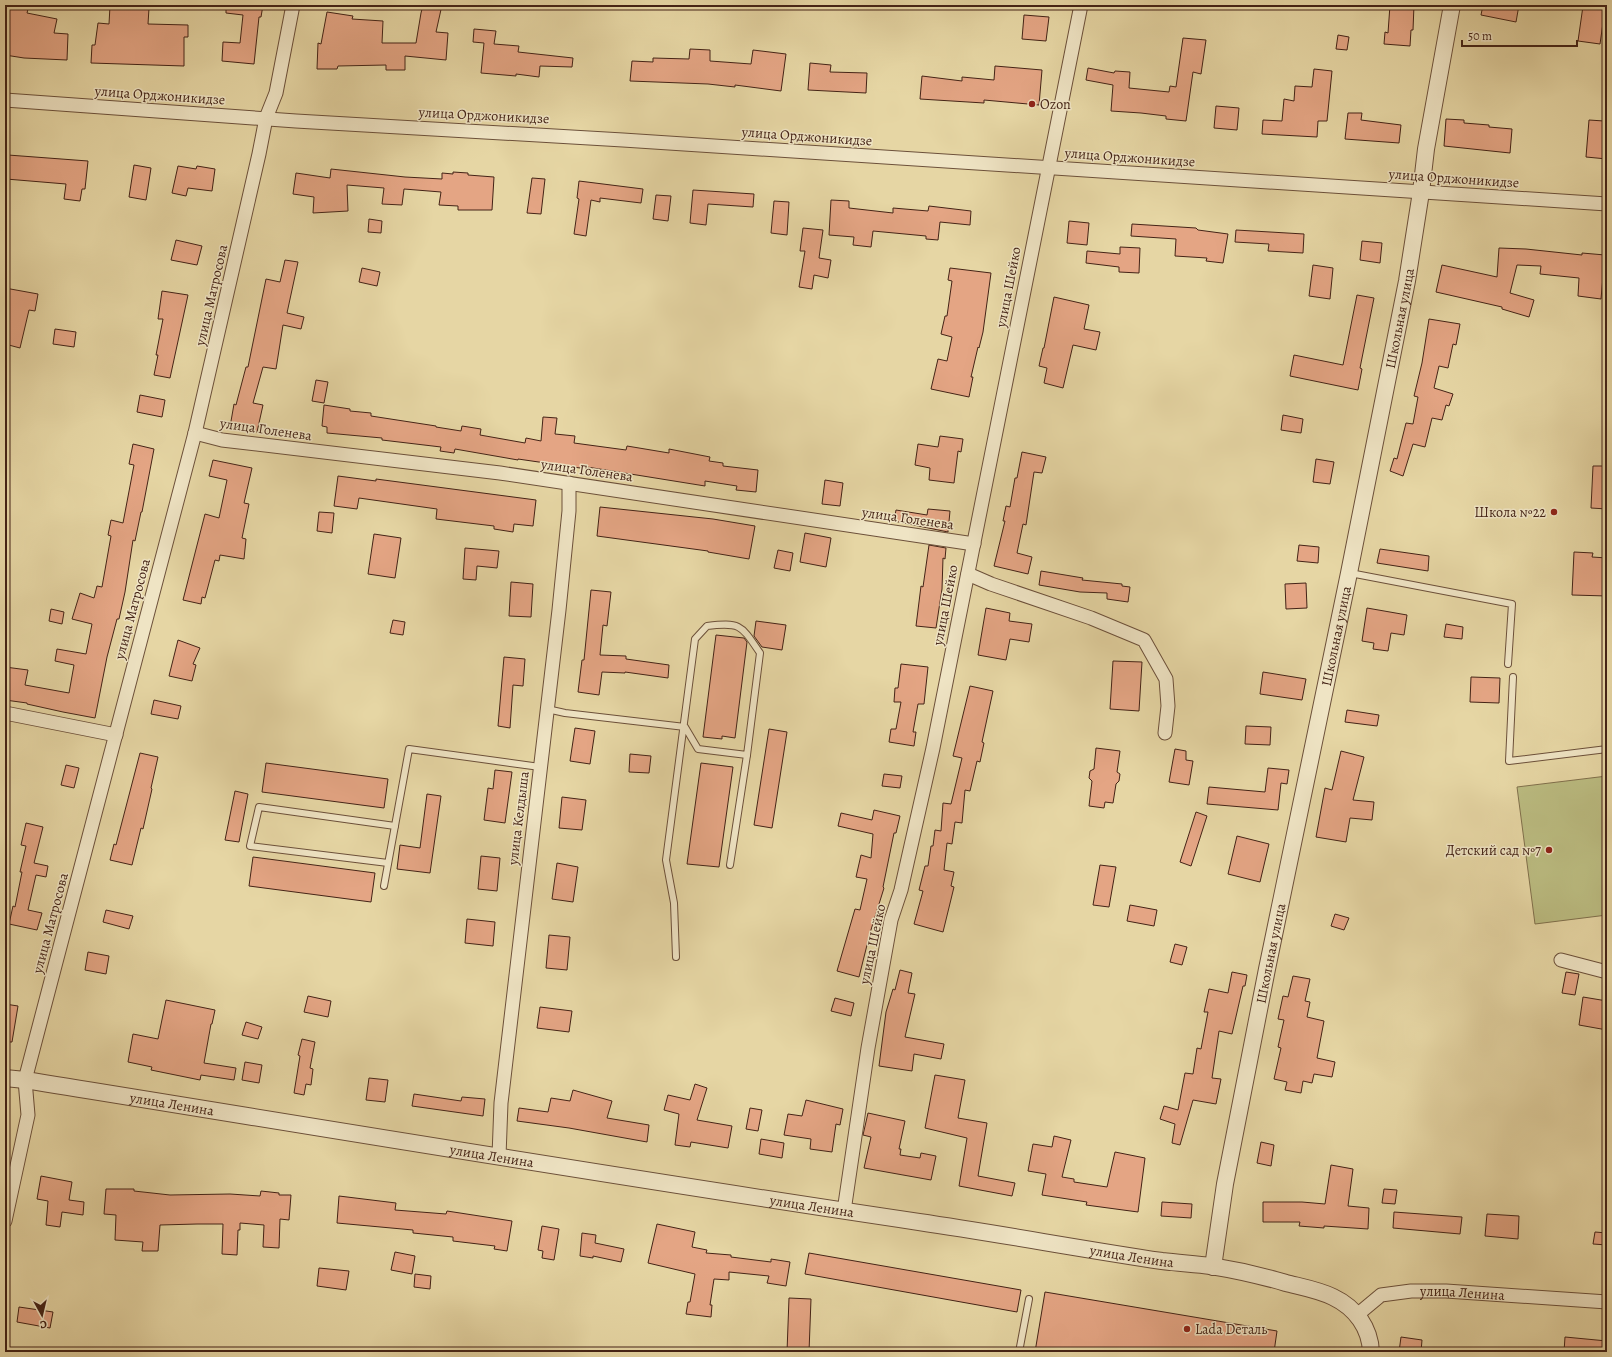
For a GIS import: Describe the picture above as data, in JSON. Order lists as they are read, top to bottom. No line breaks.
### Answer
{"streets":{"street":["улица Орджоникидзе","улица Шейко","улица Матросова","Школьная улица","улица Голенева","улица Келдыша","улица Ленина"]},"crossings":[["улица Орджоникидзе","улица Шейко"],["улица Орджоникидзе","улица Матросова"],["улица Орджоникидзе","Школьная улица"],["улица Шейко","улица Голенева"],["улица Шейко","улица Ленина"],["улица Матросова","улица Голенева"],["улица Матросова","улица Ленина"],["Школьная улица","улица Ленина"],["улица Голенева","улица Келдыша"],["улица Келдыша","улица Ленина"]],"places":["Ozon","Школа №22","Детский сад №7","Lada Dеталь"],"scale_bar":"50 m","north":"bottom"}
